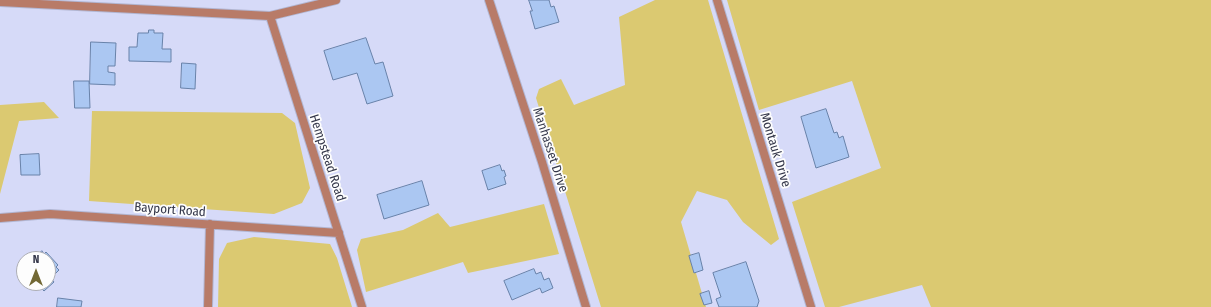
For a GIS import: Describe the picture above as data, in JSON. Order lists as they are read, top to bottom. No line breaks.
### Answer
{"streets":{"street":["Manhasset Drive","Montauk Drive","Hempstead Road","Bayport Road"]},"crossings":[["Hempstead Road","Bayport Road"]],"north":"top"}
